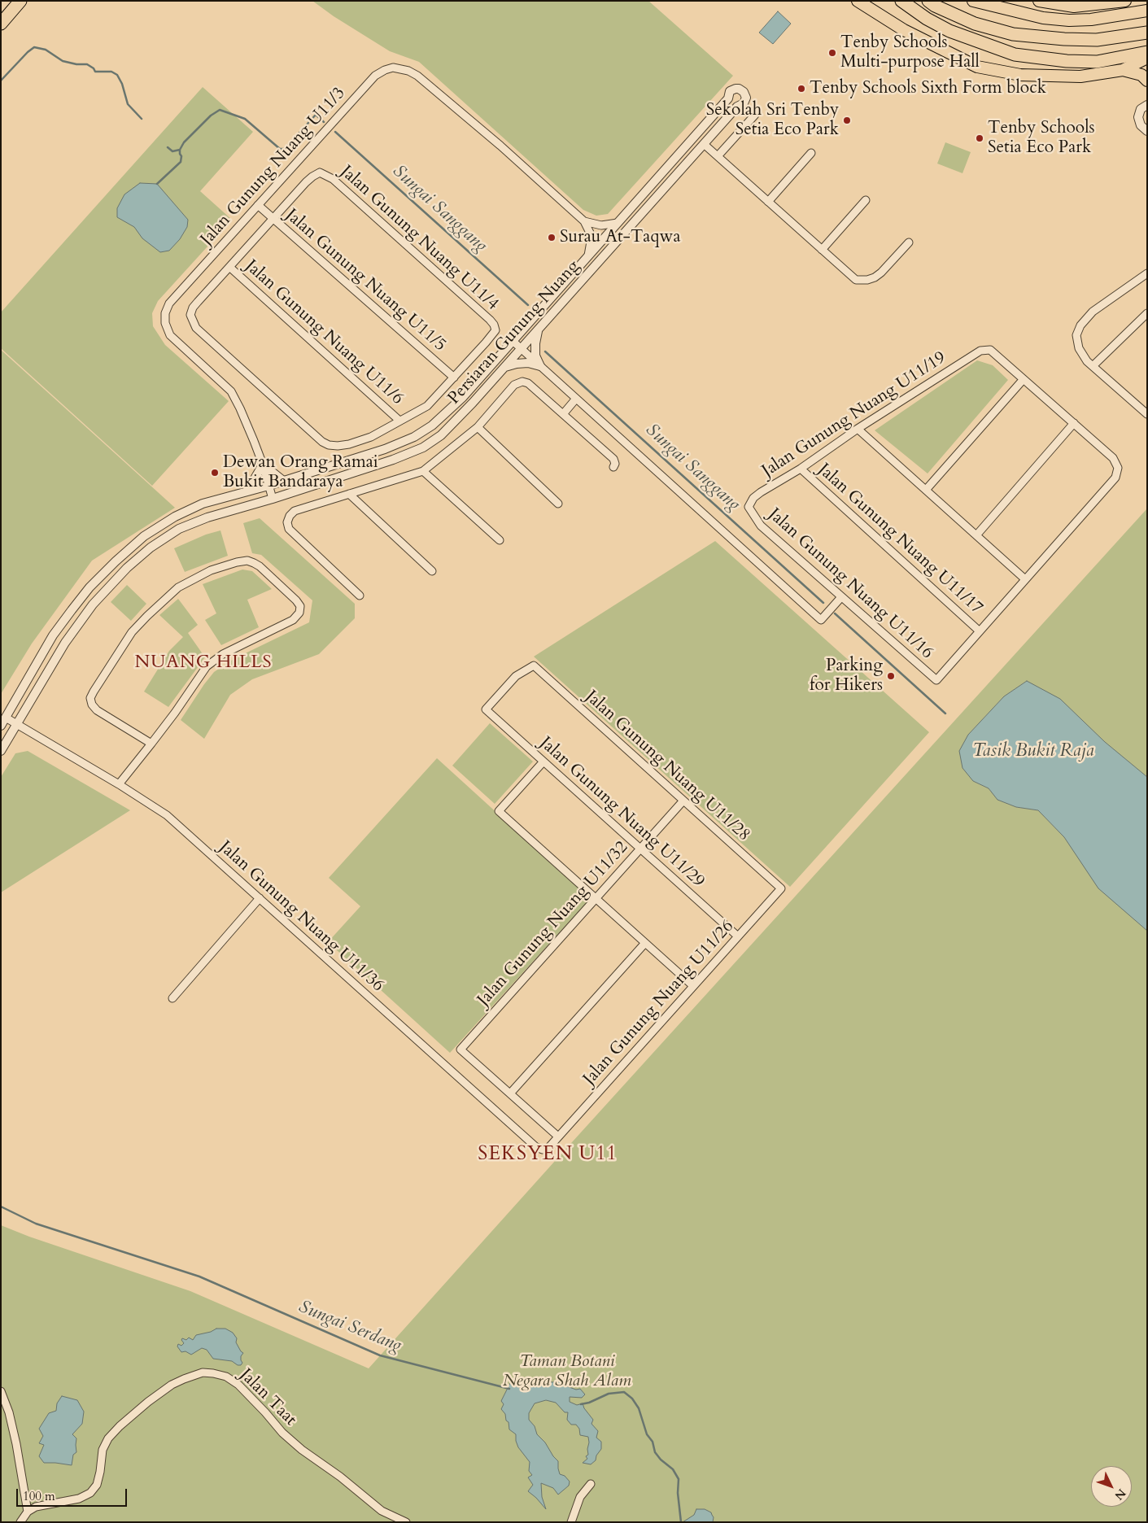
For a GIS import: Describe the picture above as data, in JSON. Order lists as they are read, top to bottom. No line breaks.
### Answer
{"streets":{"street":["Jalan Gunung Nuang U11/3","Jalan Gunung Nuang U11/4","Jalan Gunung Nuang U11/5","Jalan Gunung Nuang U11/6","Persiaran Gunung Nuang","Jalan Gunung Nuang U11/19","Jalan Gunung Nuang U11/17","Jalan Gunung Nuang U11/16","Jalan Gunung Nuang U11/28","Jalan Gunung Nuang U11/29","Jalan Gunung Nuang U11/36","Jalan Gunung Nuang U11/32","Jalan Gunung Nuang U11/26","Jalan Taat"]},"crossings":[["Jalan Gunung Nuang U11/3","Jalan Gunung Nuang U11/5"],["Jalan Gunung Nuang U11/3","Persiaran Gunung Nuang"],["Jalan Gunung Nuang U11/4","Jalan Gunung Nuang U11/5"],["Persiaran Gunung Nuang","Jalan Gunung Nuang U11/36"],["Jalan Gunung Nuang U11/19","Jalan Gunung Nuang U11/17"],["Jalan Gunung Nuang U11/19","Jalan Gunung Nuang U11/16"],["Jalan Gunung Nuang U11/17","Jalan Gunung Nuang U11/16"],["Jalan Gunung Nuang U11/28","Jalan Gunung Nuang U11/29"],["Jalan Gunung Nuang U11/28","Jalan Gunung Nuang U11/32"],["Jalan Gunung Nuang U11/28","Jalan Gunung Nuang U11/26"],["Jalan Gunung Nuang U11/29","Jalan Gunung Nuang U11/32"],["Jalan Gunung Nuang U11/29","Jalan Gunung Nuang U11/26"],["Jalan Gunung Nuang U11/36","Jalan Gunung Nuang U11/26"]],"districts":["NUANG HILLS","SEKSYEN U11"],"water":["Sungai Sanggang","Tasik Bukit Raja","Sungai Serdang"],"parks":["Taman Botani Negara Shah Alam"],"places":["Tenby Schools Multi-purpose Hall","Tenby Schools Sixth Form block","Sekolah Sri Tenby Setia Eco Park","Tenby Schools Setia Eco Park","Surau At-Taqwa","Dewan Orang Ramai Bukit Bandaraya","Parking for Hikers"],"scale_bar":"100 m","north":"bottom right"}
